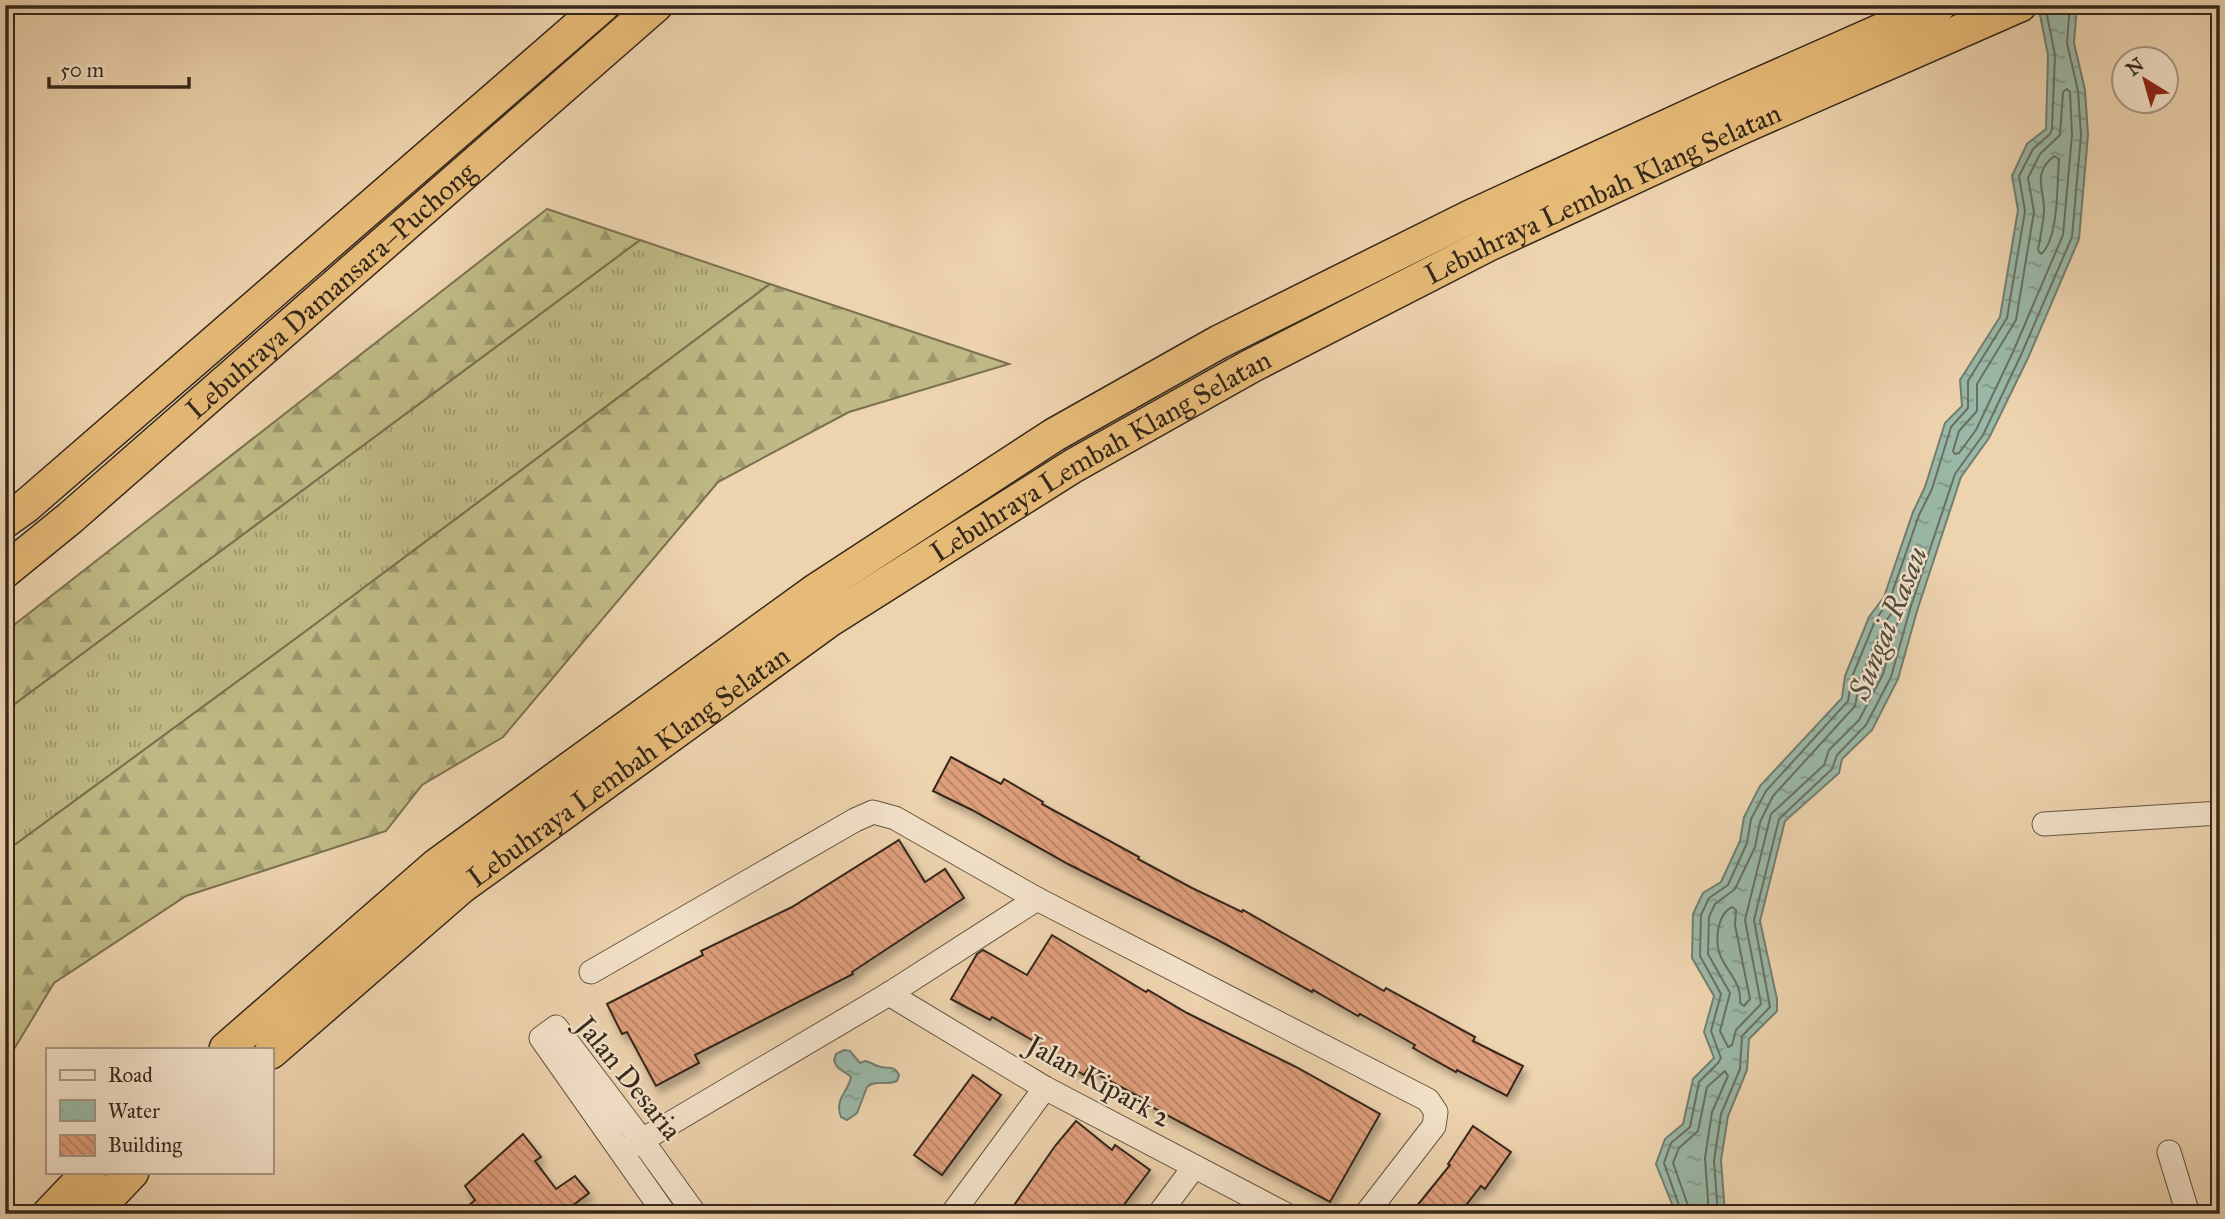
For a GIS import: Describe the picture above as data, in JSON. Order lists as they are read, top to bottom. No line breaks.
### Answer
{"streets":{"highway":["Lebuhraya Lembah Klang Selatan","Lebuhraya Damansara–Puchong"],"street":["Jalan Desaria","Jalan Kipark 2"]},"water":["Sungai Rasau"],"legend":["Road","Water","Building"],"scale_bar":"50 m","north":"top left"}
